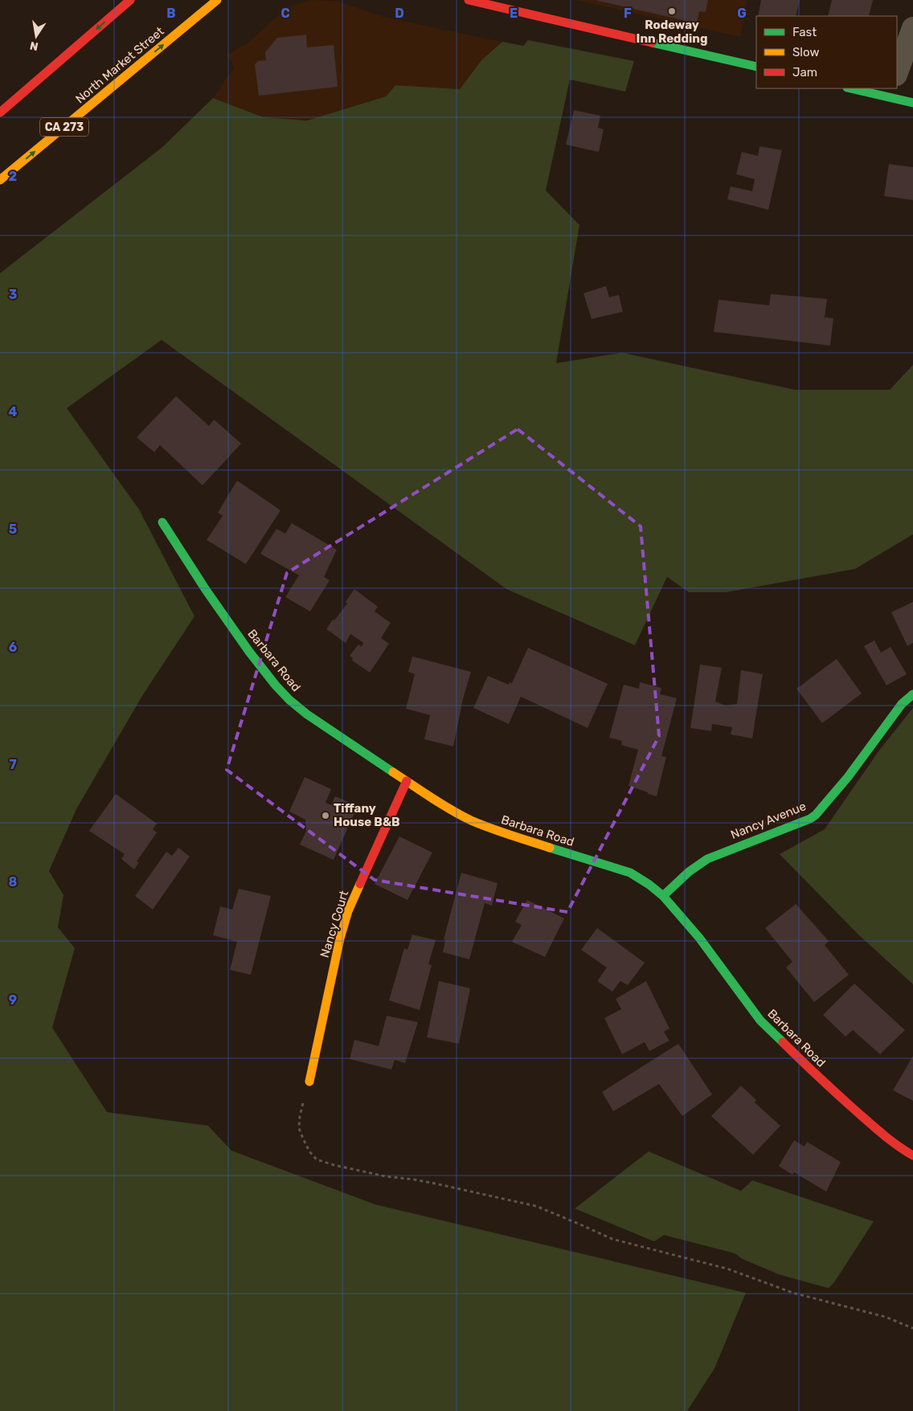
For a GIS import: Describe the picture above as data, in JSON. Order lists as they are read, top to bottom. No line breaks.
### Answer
{"streets":{"street":["North Market Street","CA 273","Barbara Road","Nancy Avenue","Nancy Court"]},"crossings":[["Barbara Road","Nancy Avenue"],["Barbara Road","Nancy Court"]],"places":["Rodeway Inn Redding","Tiffany House B&B"],"legend":["Fast","Slow","Jam"],"north":"bottom","grid":{"columns":["B","C","D","E","F","G"],"rows":["2","3","4","5","6","7","8","9"]}}
